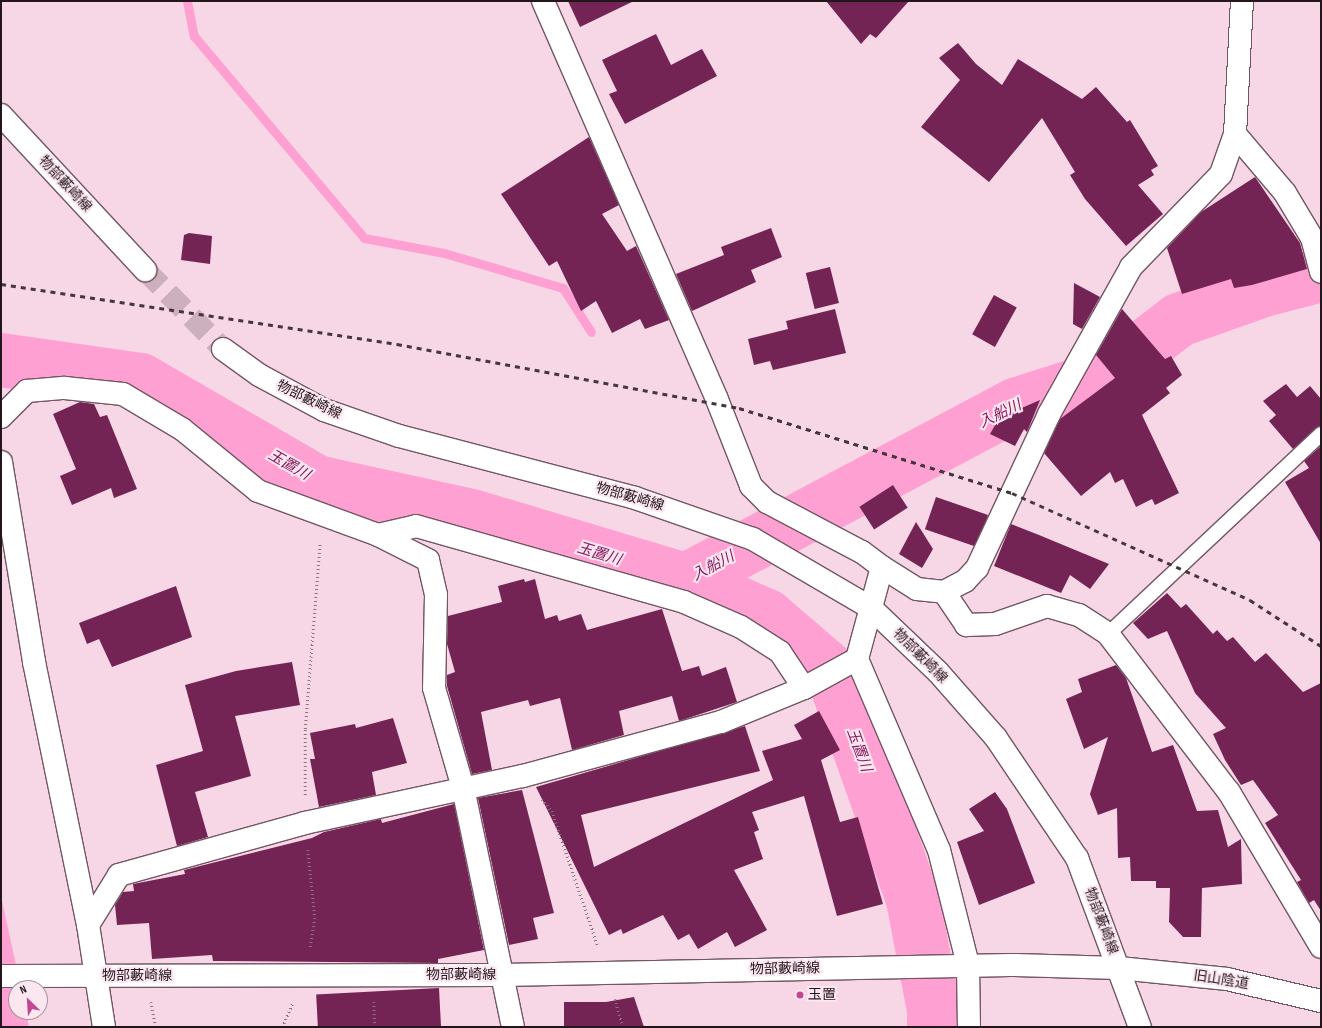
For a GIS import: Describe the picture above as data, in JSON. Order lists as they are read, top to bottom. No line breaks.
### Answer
{"streets":{"street":["物部藪崎線","旧山陰道"]},"crossings":[["物部藪崎線","旧山陰道"]],"water":["入船川","玉置川"],"places":["玉置"],"north":"top left"}
